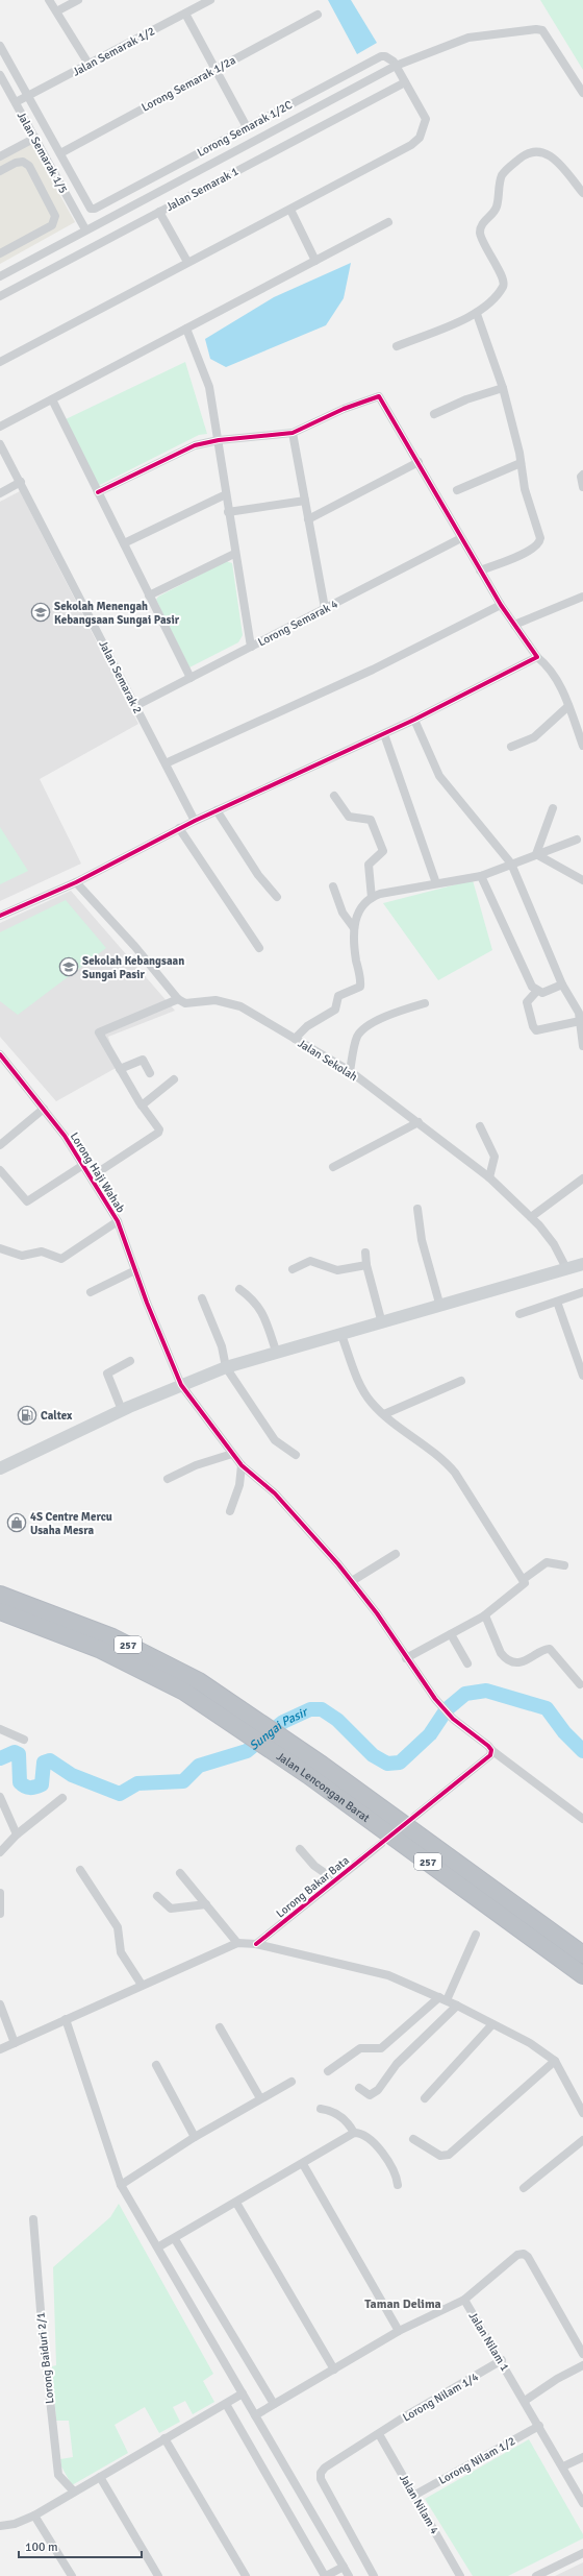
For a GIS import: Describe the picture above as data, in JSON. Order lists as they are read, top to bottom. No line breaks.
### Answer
{"streets":{"highway":["257","Jalan Lencongan Barat"],"street":["Jalan Semarak 1/2","Lorong Semarak 1/2a","Lorong Semarak 1/2C","Jalan Semarak 1/5","Jalan Semarak 1","Lorong Semarak 4","Jalan Semarak 2","Jalan Sekolah","Lorong Haji Wahab","Lorong Bakar Bata","Jalan Nilam 1","Lorong Baiduri 2/1","Lorong Nilam 1/4","Lorong Nilam 1/2","Jalan Nilam 4"]},"crossings":[["Jalan Semarak 1/2","Jalan Semarak 1/5"],["Lorong Semarak 1/2a","Lorong Semarak 1/2C"],["Lorong Semarak 1/2C","Jalan Semarak 1"],["Jalan Semarak 1/5","Jalan Semarak 1"],["Lorong Semarak 4","Jalan Semarak 2"],["Jalan Nilam 1","Lorong Nilam 1/4"],["Jalan Nilam 1","Lorong Nilam 1/2"],["Lorong Nilam 1/4","Jalan Nilam 4"],["Lorong Nilam 1/2","Jalan Nilam 4"]],"districts":["Taman Delima"],"water":["Sungai Pasir"],"places":{"school or university":["Sekolah Menengah Kebangsaan Sungai Pasir","Sekolah Kebangsaan Sungai Pasir"],"fuel station":["Caltex"],"shop":["4S Centre Mercu Usaha Mesra"]},"scale_bar":"100 m"}
